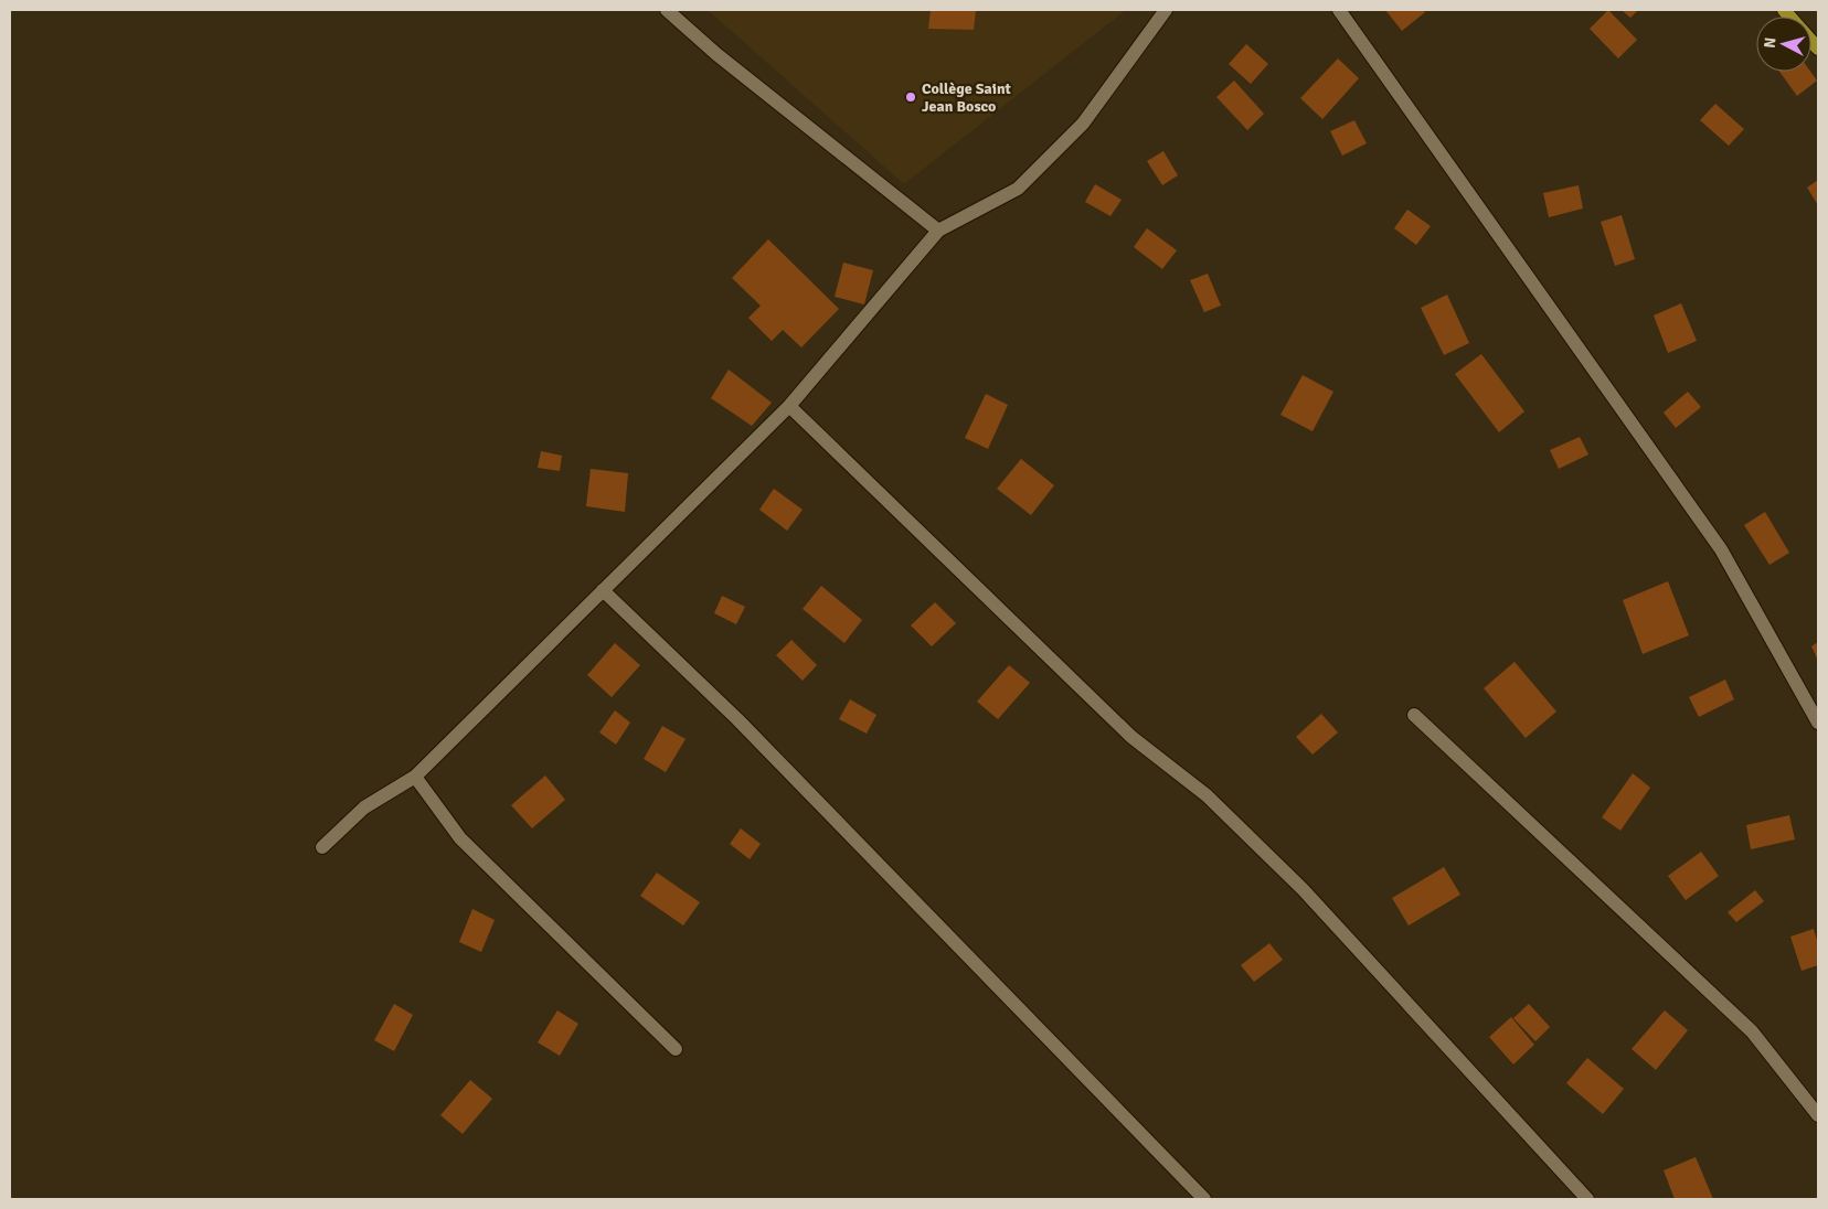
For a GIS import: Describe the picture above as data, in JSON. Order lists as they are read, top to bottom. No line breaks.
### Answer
{"places":["Collège Saint Jean Bosco"],"north":"left"}
